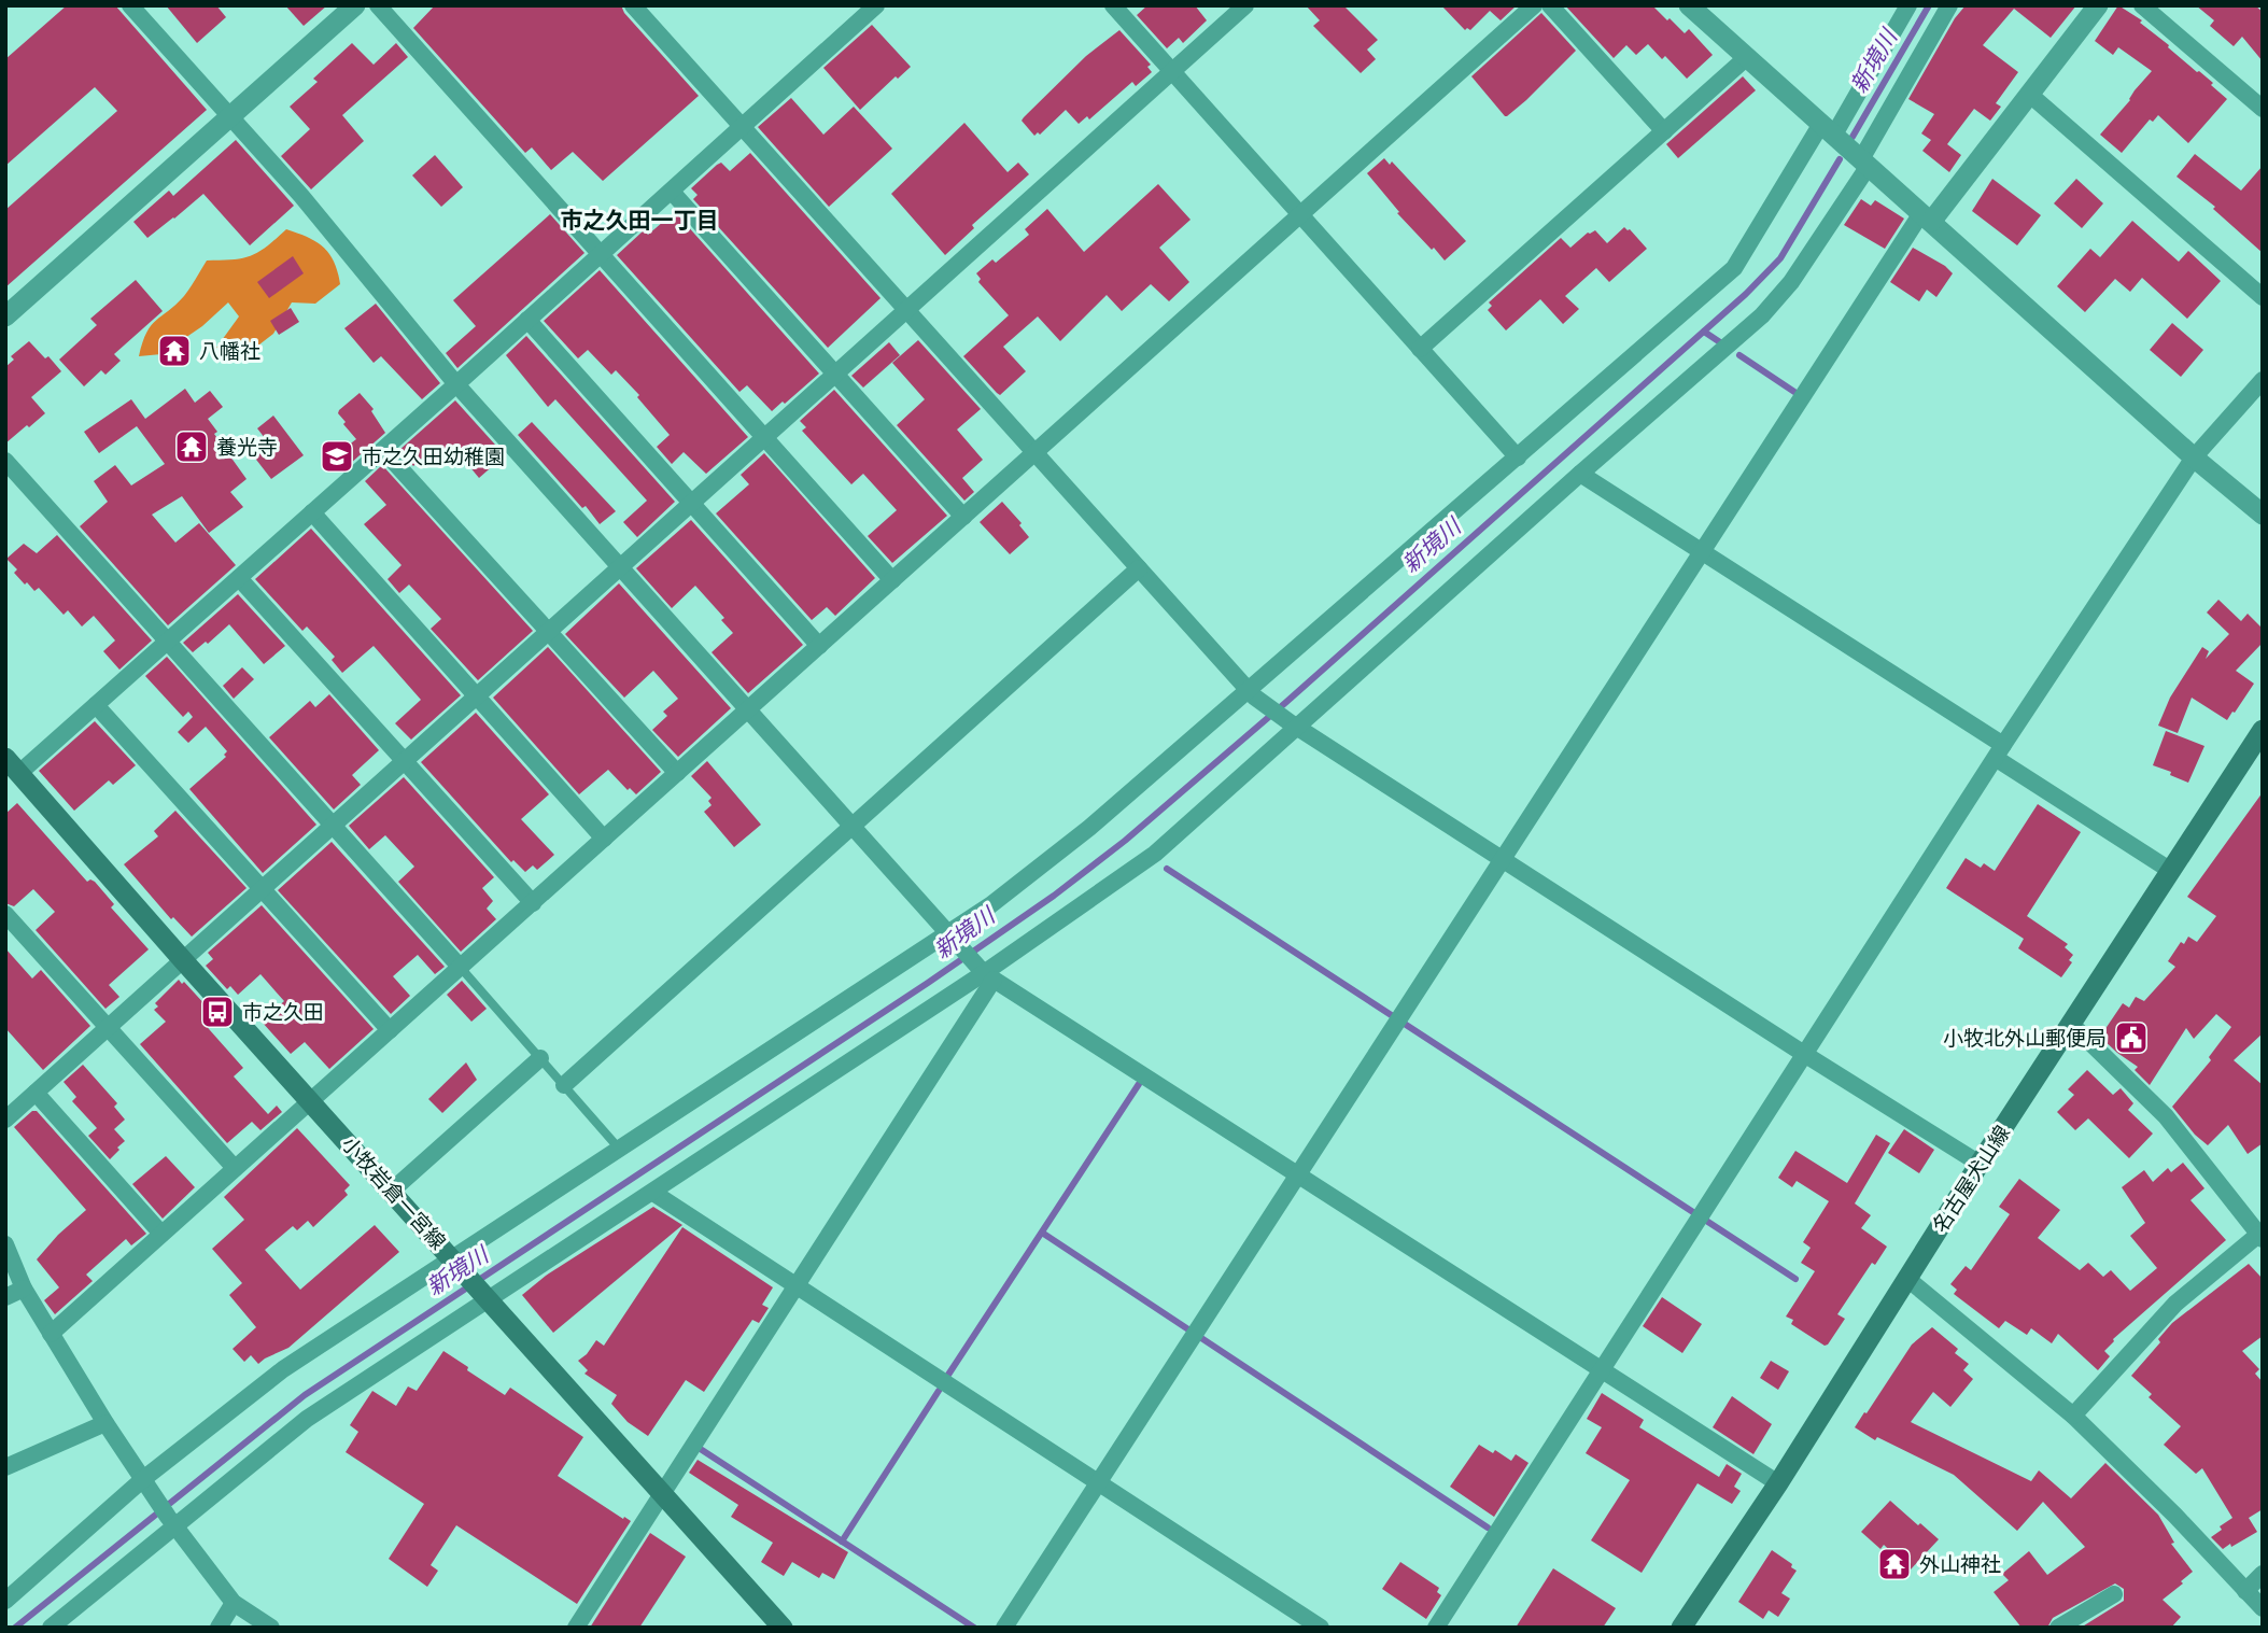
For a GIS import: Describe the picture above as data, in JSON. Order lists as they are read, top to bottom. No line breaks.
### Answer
{"streets":{"main road":["名古屋犬山線","小牧岩倉一宮線"]},"districts":["市之久田一丁目"],"water":["新境川"],"places":{"temple":["八幡社","養光寺","外山神社"],"school or university":["市之久田幼稚園"],"bus stop":["市之久田"],"public building":["小牧北外山郵便局"]}}
